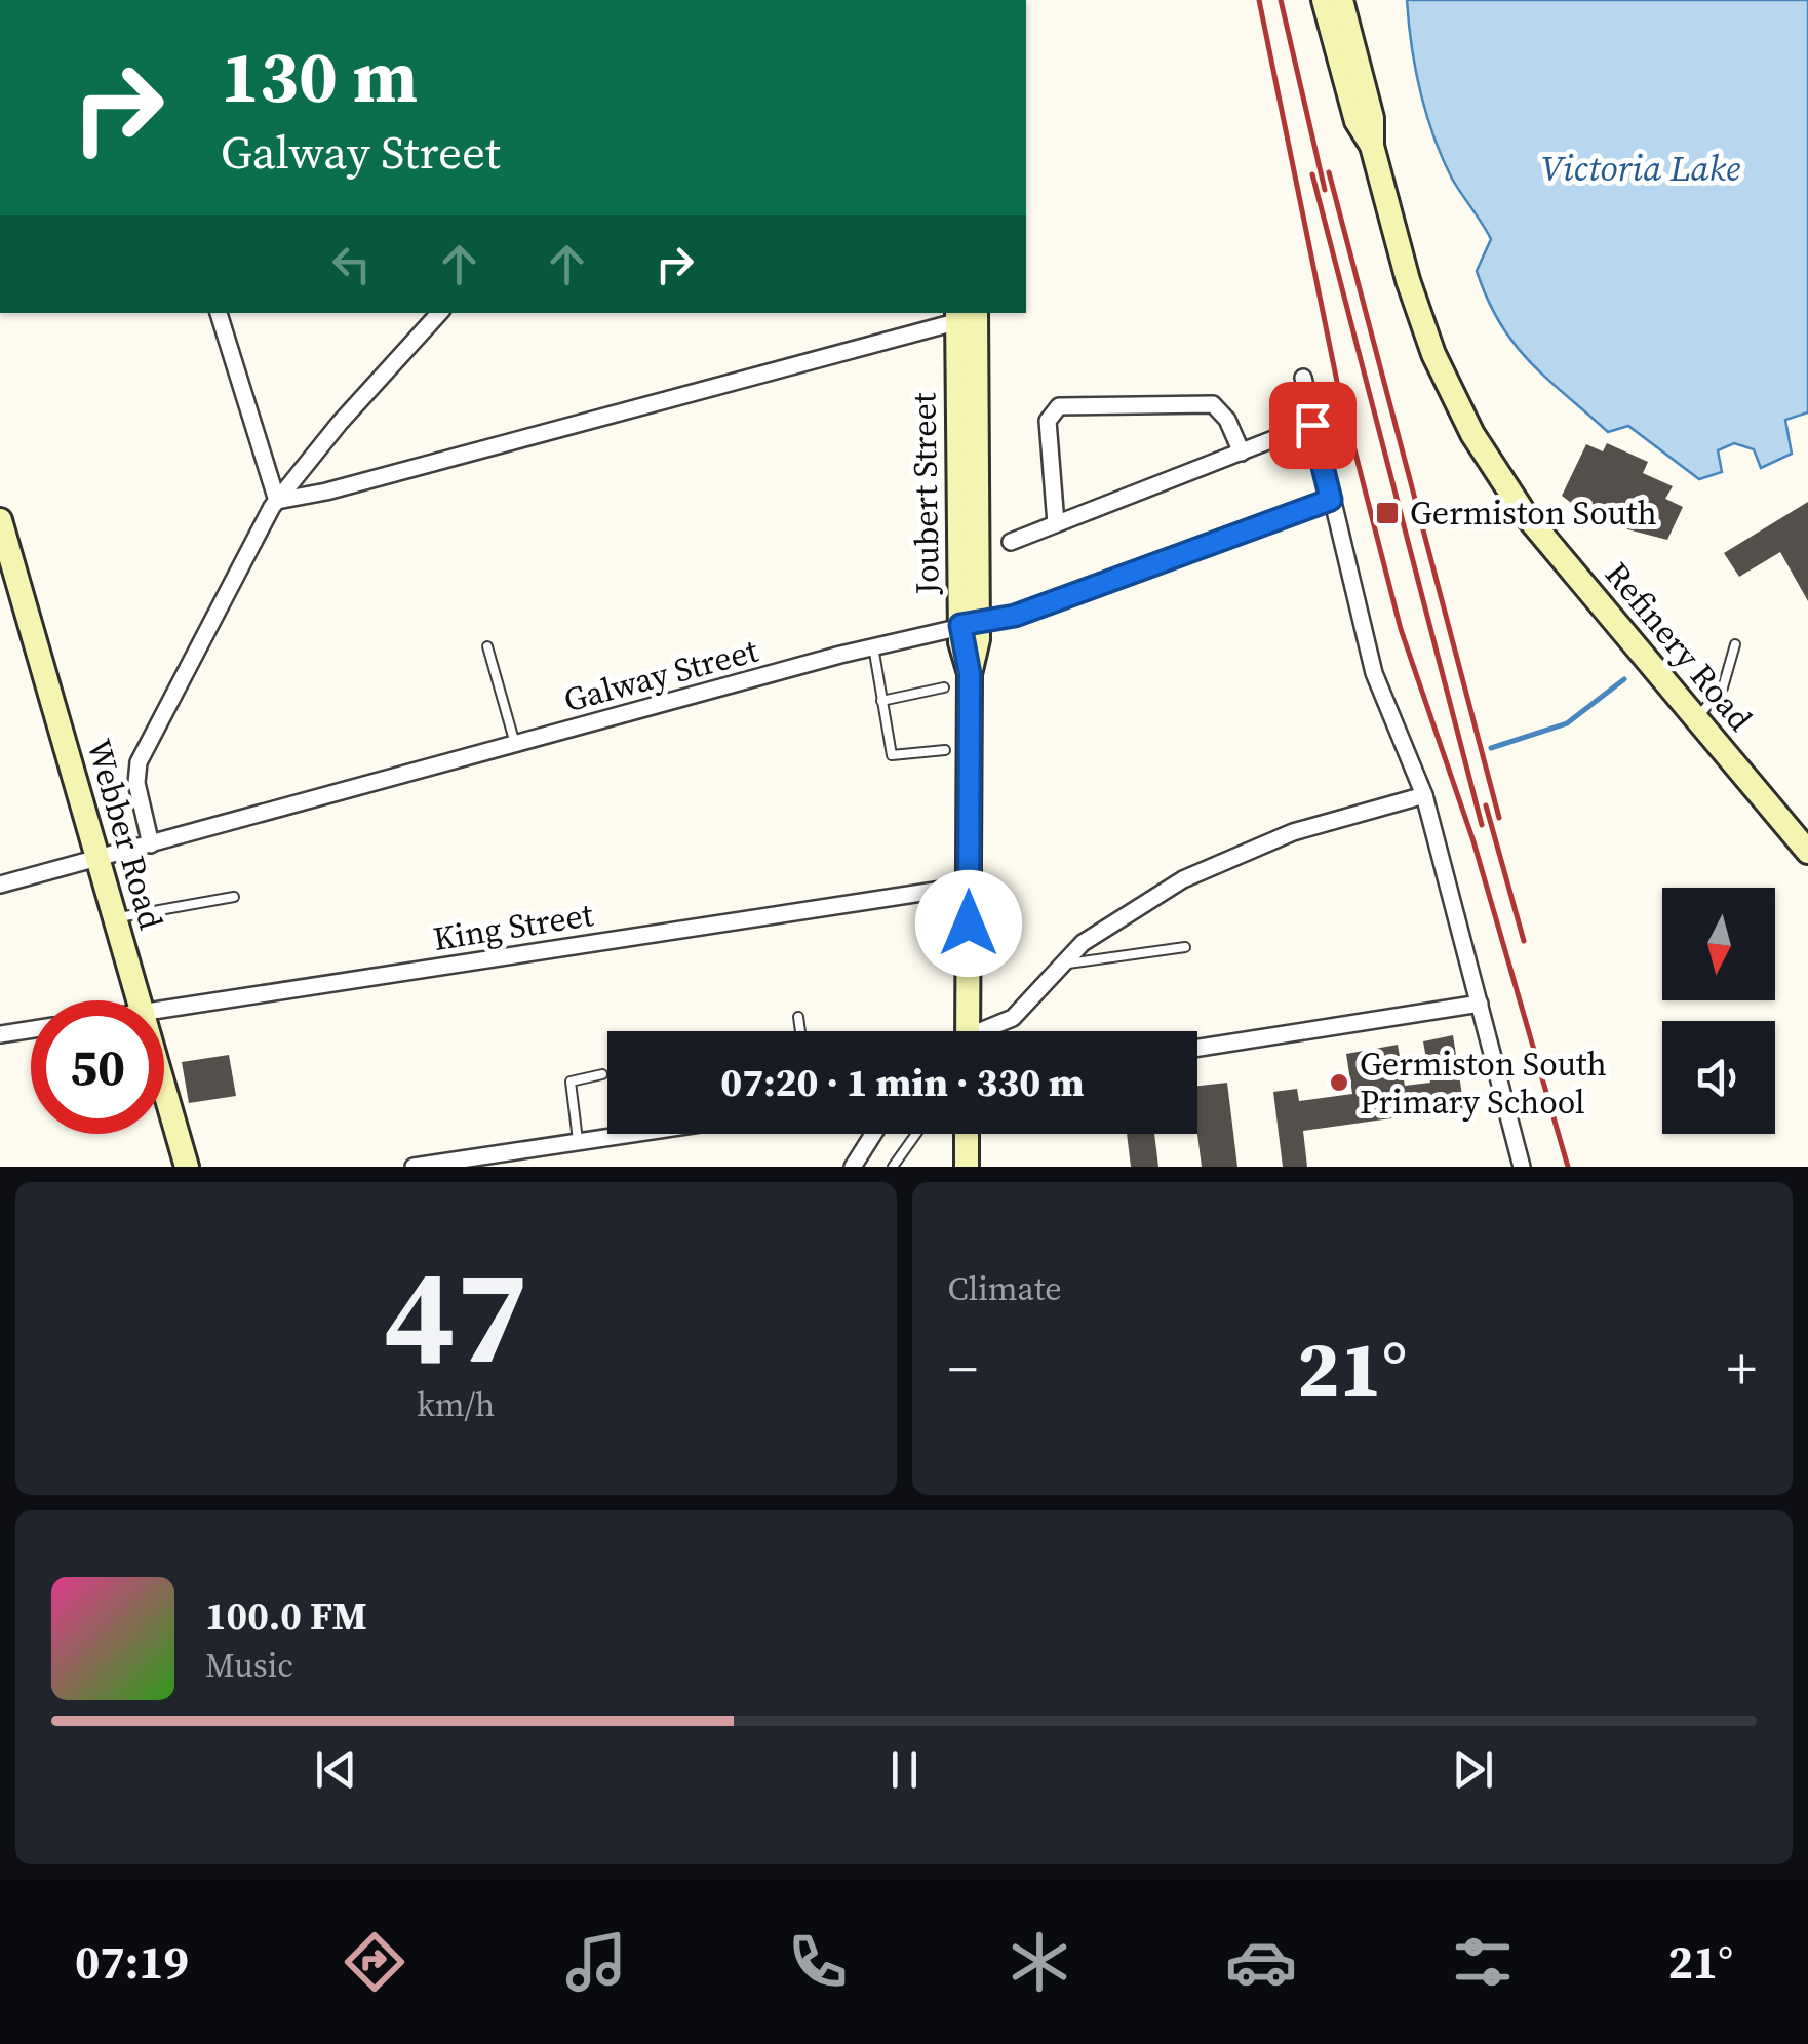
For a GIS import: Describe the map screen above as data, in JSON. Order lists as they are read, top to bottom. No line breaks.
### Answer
{"streets":{"main road":["Joubert Street","Refinery Road","Webber Road"],"street":["Galway Street","King Street"]},"crossings":[["Joubert Street","Galway Street"],["Joubert Street","King Street"],["Galway Street","Webber Road"]],"water":["Victoria Lake"],"places":{"transit":["Germiston South"],"other":["Germiston South Primary School"]},"north":"bottom","page":{"turn":["130 m","Galway Street"],"limit":"50","trip":"07:20 · 1 min · 330 m","tile":[["47","km/h"],"Climate"],"heat":["−","21°","+"],"song":["100.0 FM","Music"],"tabs":["07:19","21°"]}}
